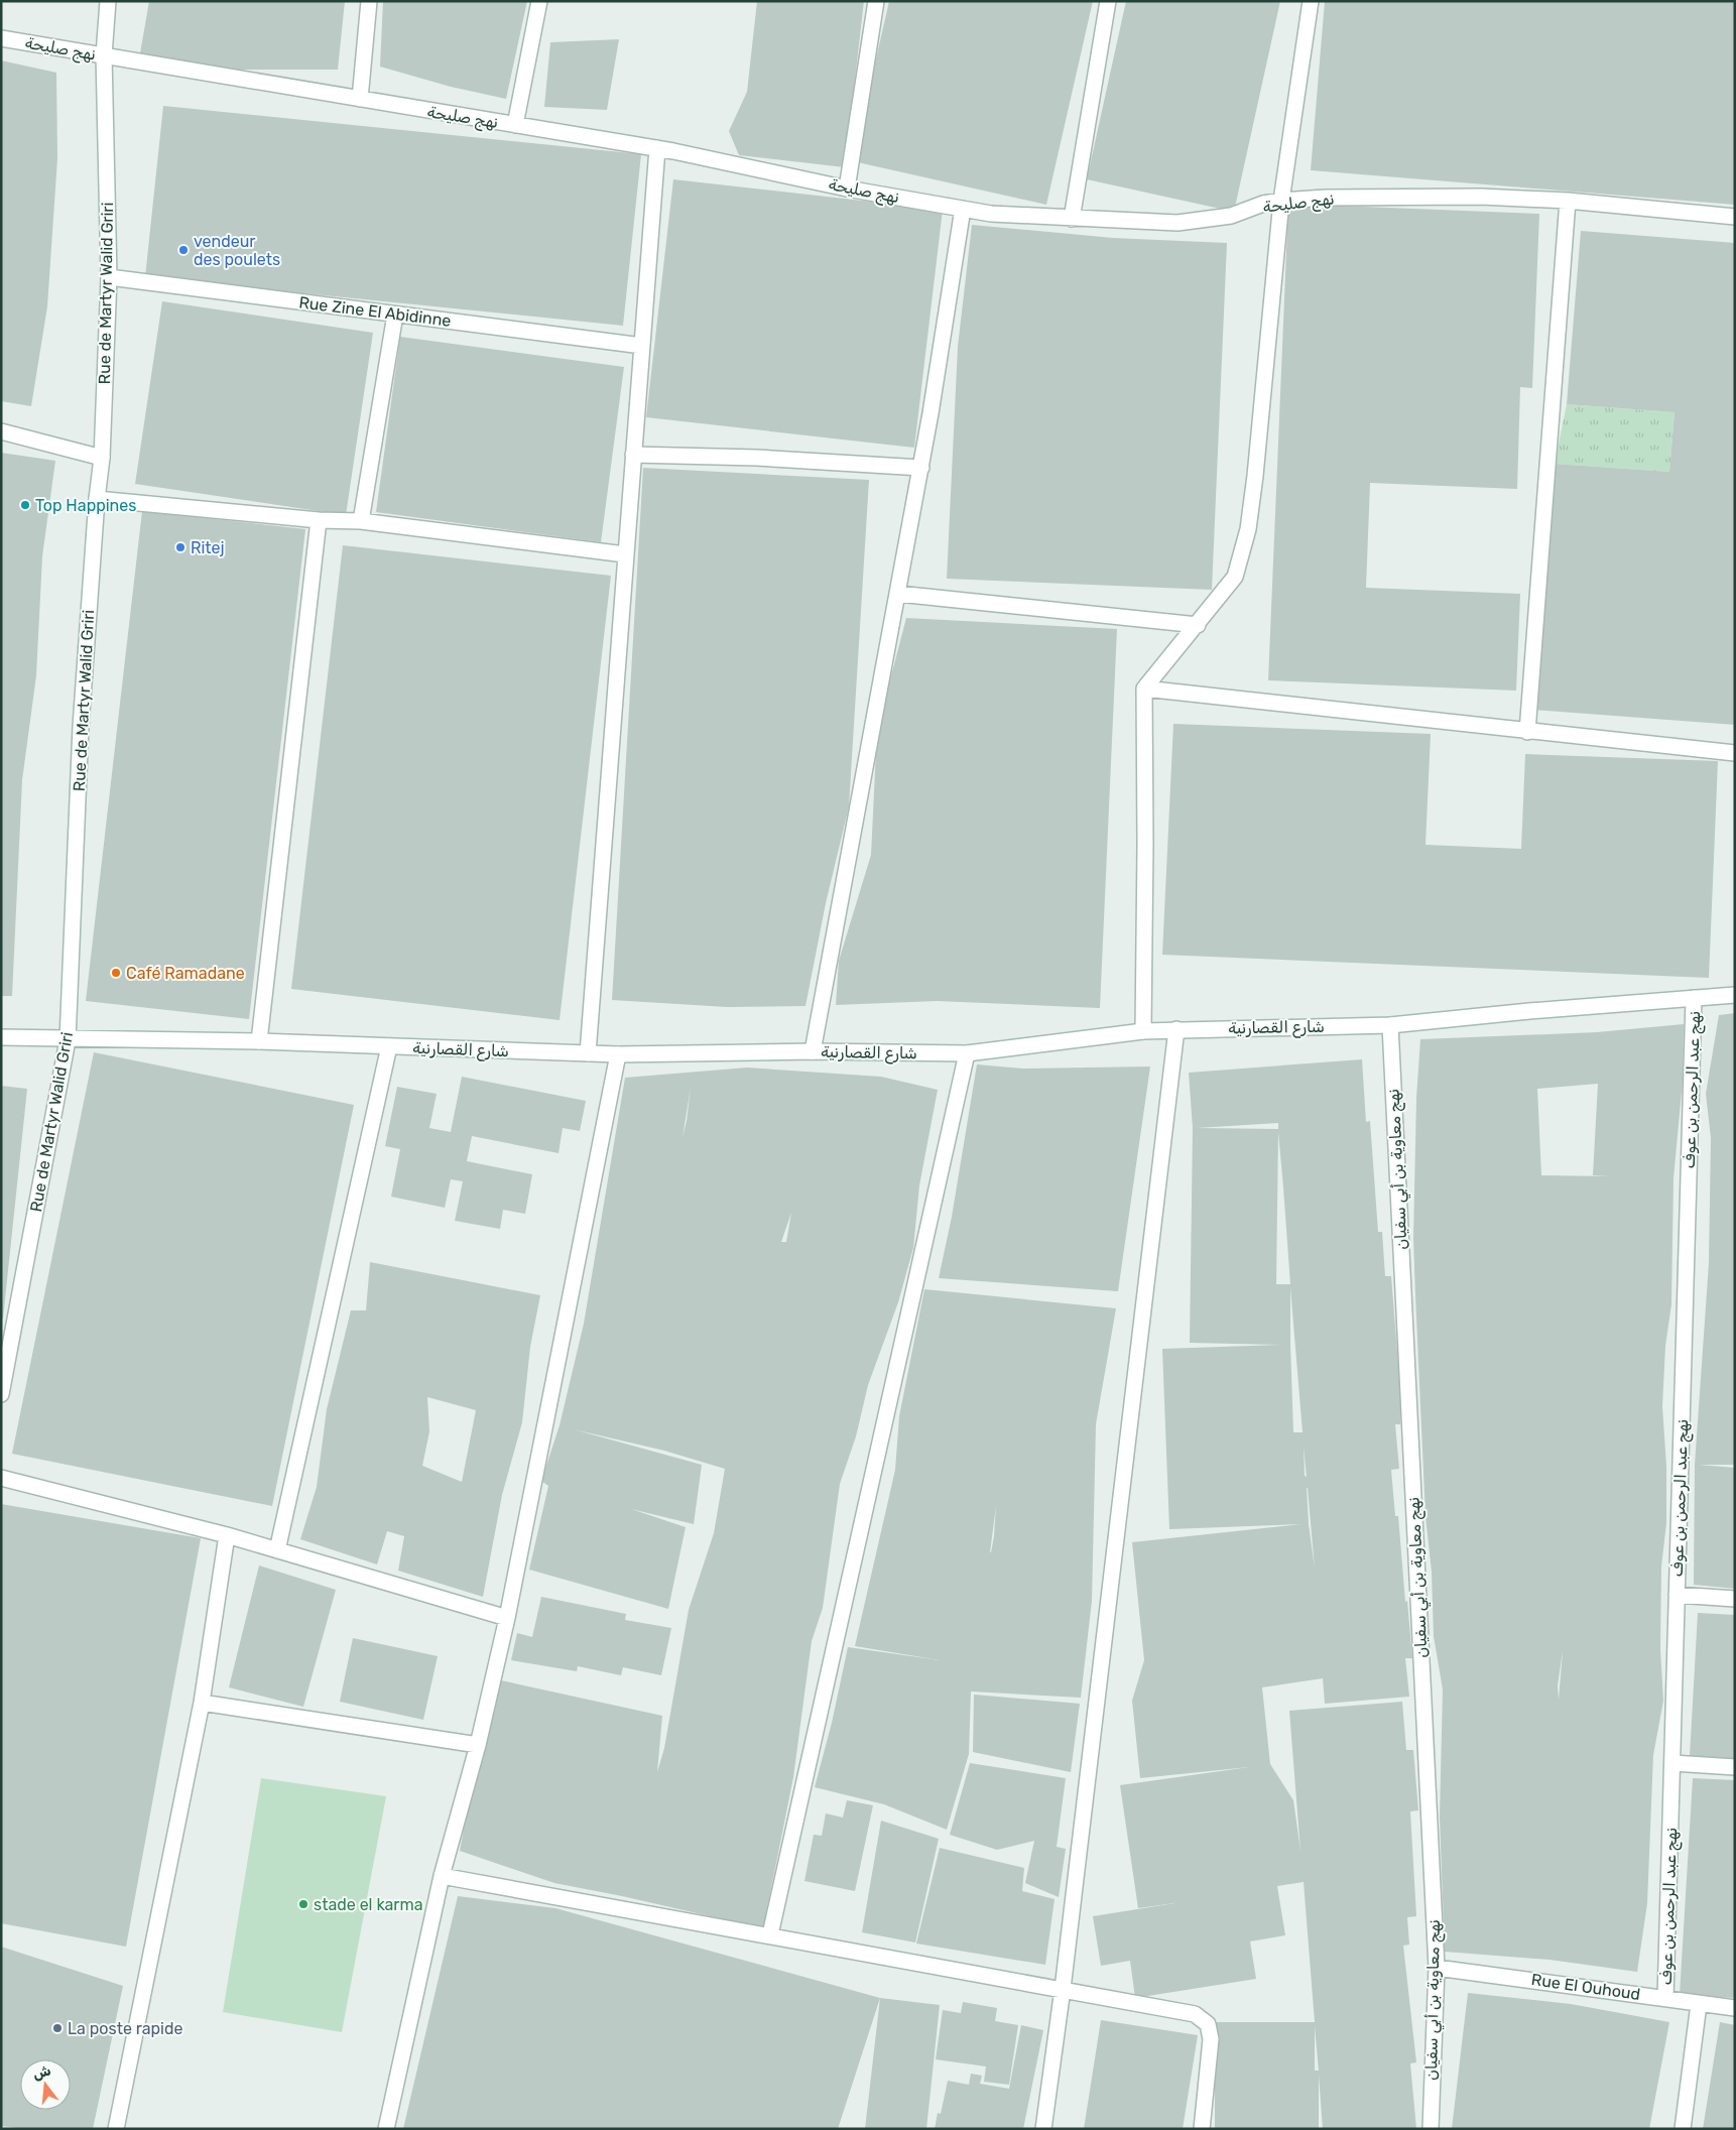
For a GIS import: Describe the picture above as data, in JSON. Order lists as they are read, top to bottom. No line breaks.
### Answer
{"streets":{"street":["نهج صليحة","Rue de Martyr Walid Griri","Rue Zine El Abidinne","شارع القصارنية","نهج عبد الرحمن بن عوف","نهج معاوية بن أبي سفيان","Rue El Ouhoud"]},"crossings":[["نهج صليحة","Rue de Martyr Walid Griri"],["Rue de Martyr Walid Griri","Rue Zine El Abidinne"],["Rue de Martyr Walid Griri","شارع القصارنية"],["شارع القصارنية","نهج عبد الرحمن بن عوف"],["شارع القصارنية","نهج معاوية بن أبي سفيان"],["نهج عبد الرحمن بن عوف","Rue El Ouhoud"],["نهج معاوية بن أبي سفيان","Rue El Ouhoud"]],"places":["vendeur des poulets","Top Happines","Ritej","Café Ramadane","stade el karma","La poste rapide"],"north":"top"}
